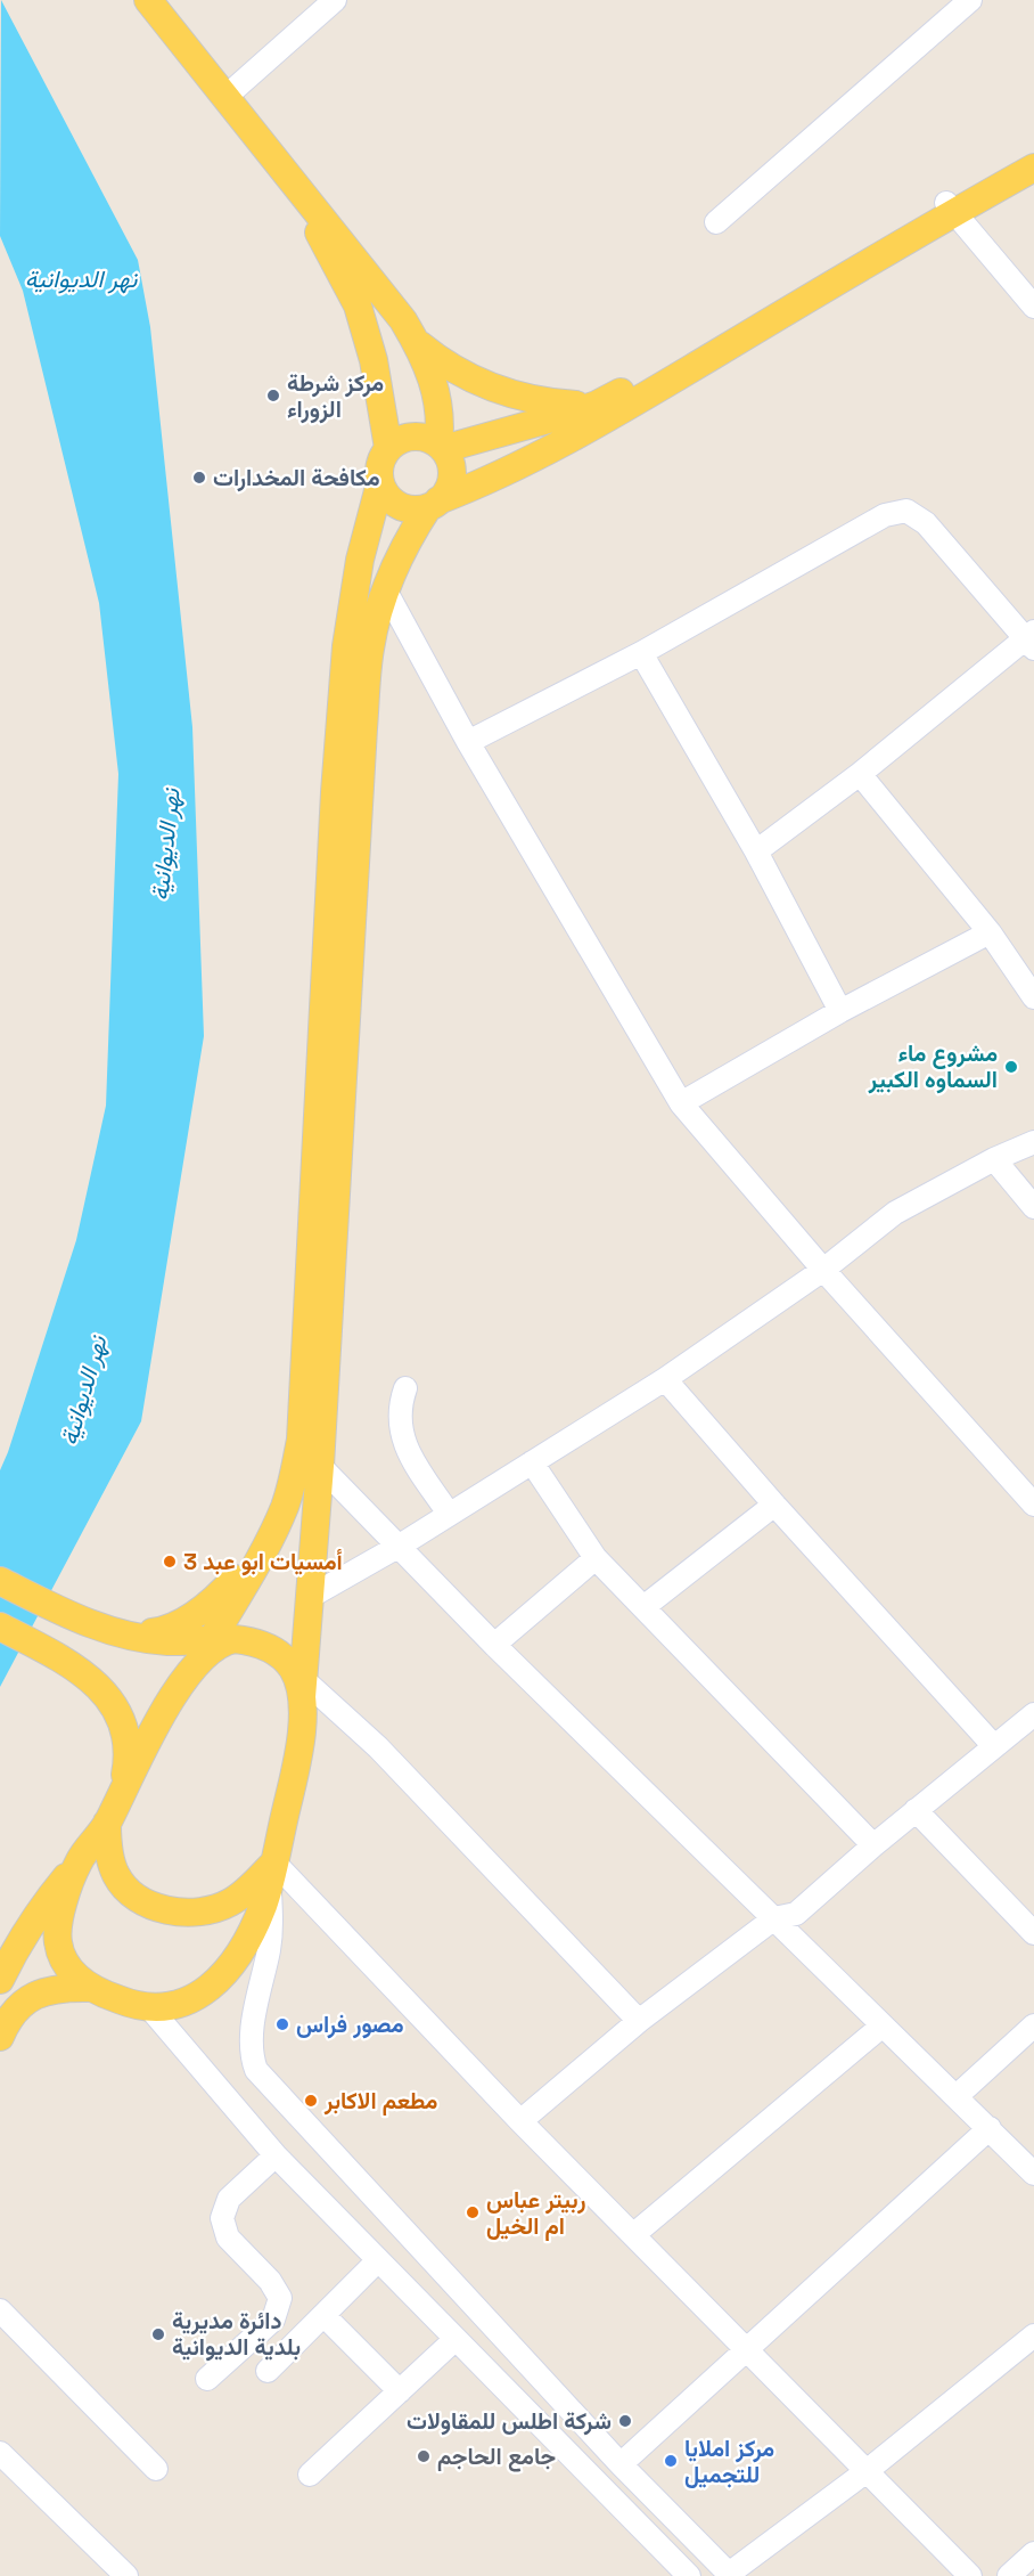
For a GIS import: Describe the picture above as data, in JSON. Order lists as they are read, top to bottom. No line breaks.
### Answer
{"water":["نهر الديوانية"],"places":["مركز شرطة الزوراء","مكافحة المخدارات","مشروع ماء السماوه الكبير","أمسيات ابو عبد 3","مصور فراس","مطعم الاكابر","ربيتر عباس ام الخيل","دائرة مديرية بلدية الديوانية","شركة اطلس للمقاولات","جامع الحاجم","مركز املايا للتجميل"]}
